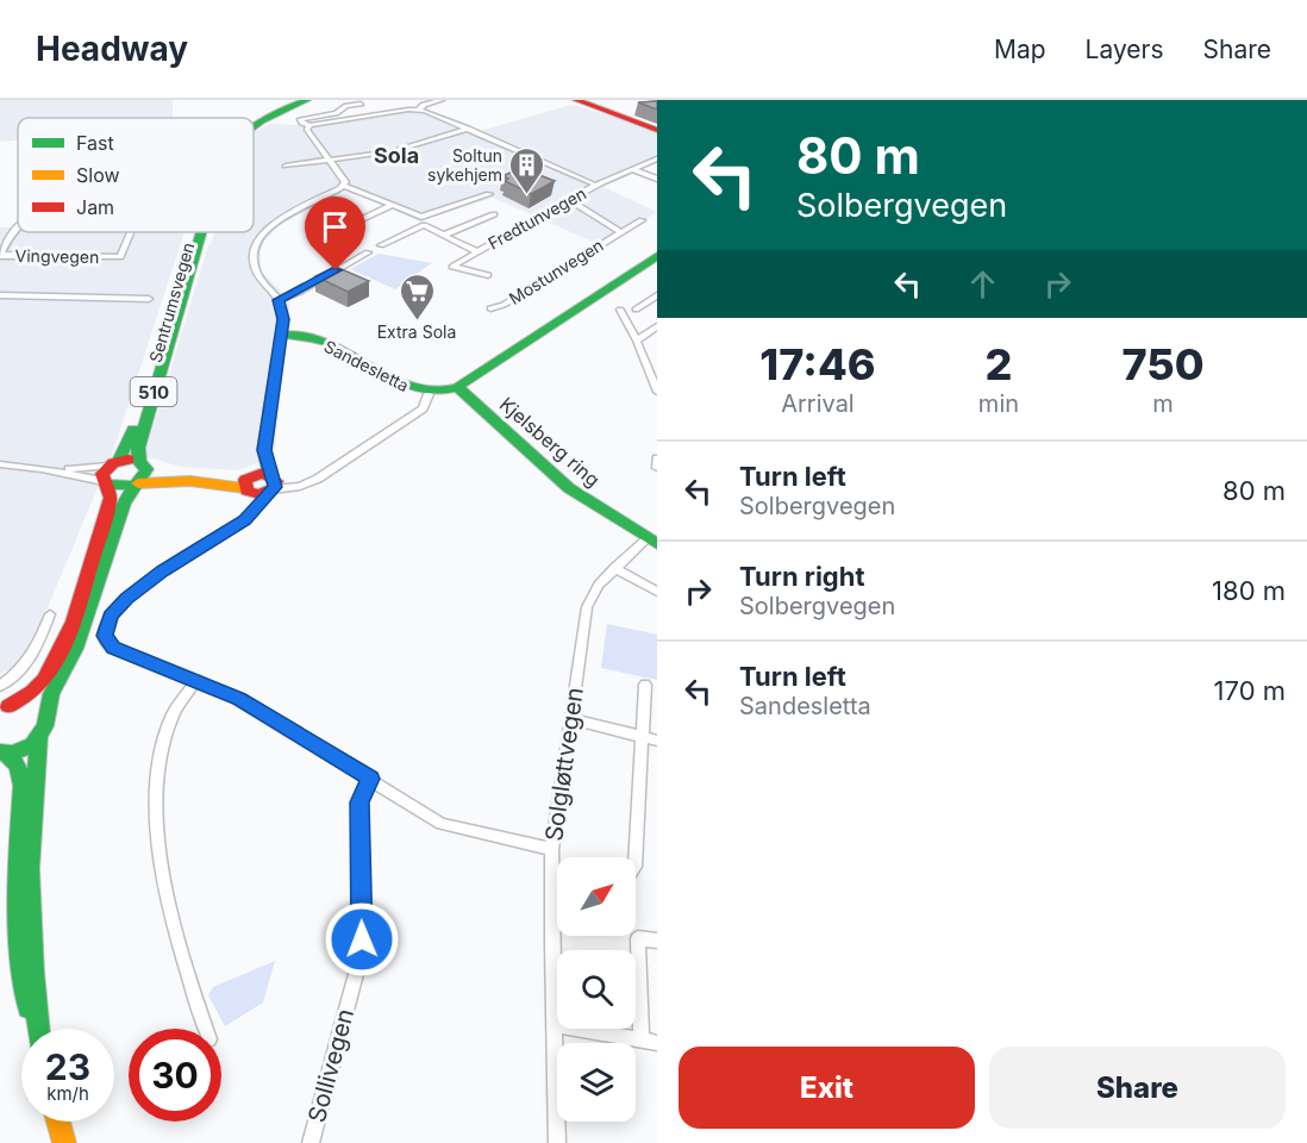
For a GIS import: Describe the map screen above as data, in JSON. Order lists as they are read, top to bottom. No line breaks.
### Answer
{"streets":{"main road":["Sentrumsvegen","Sandesletta","510","Kjelsberg ring"],"street":["Fredtunvegen","Vingvegen","Mostunvegen","Solgløttvegen","Sollivegen"]},"crossings":[["Fredtunvegen","Mostunvegen"],["Sentrumsvegen","510"],["Sandesletta","Kjelsberg ring"],["Kjelsberg ring","Solgløttvegen"]],"districts":["Sola"],"places":{"building":["Soltun sykehjem"],"supermarket":["Extra Sola"]},"legend":["Fast","Slow","Jam"],"north":"top right","page":{"header":"Headway","nav":["Map","Layers","Share"],"turn":["80 m","Solbergvegen"],"eta":["17:46","Arrival","2","min","750","m"],"list":[{"name":"Turn left","note":"Solbergvegen","value":"80 m"},{"name":"Turn right","note":"Solbergvegen","value":"180 m"},{"name":"Turn left","note":"Sandesletta","value":"170 m"}],"speed":"23 km/h","limit":"30","buttons":["Exit","Share"]}}
